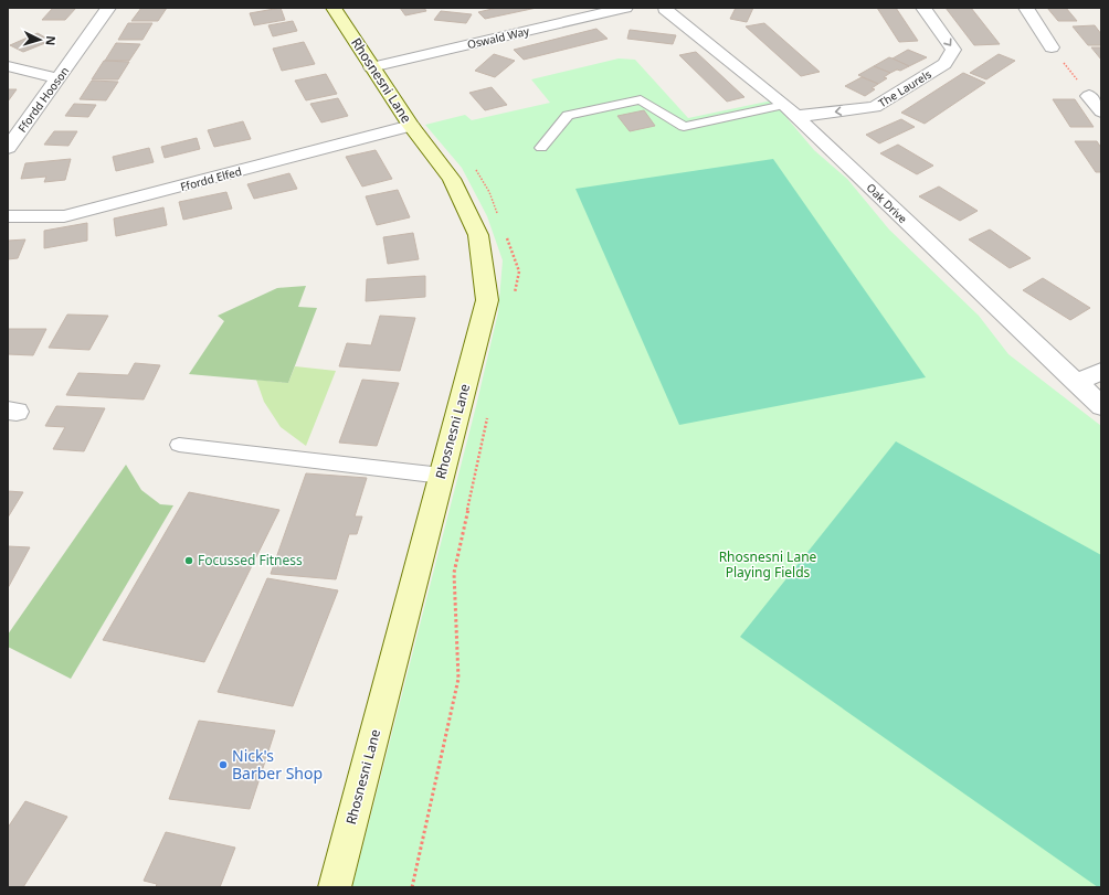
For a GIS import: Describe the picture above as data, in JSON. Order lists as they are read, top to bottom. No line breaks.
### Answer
{"streets":{"main road":["Rhosnesni Lane"],"street":["Oswald Way","The Laurels","Ffordd Hooson","Ffordd Elfed","Oak Drive"]},"crossings":[["Oswald Way","Rhosnesni Lane"],["Rhosnesni Lane","Ffordd Elfed"],["The Laurels","Oak Drive"]],"parks":["Rhosnesni Lane Playing Fields"],"places":["Focussed Fitness","Nick's Barber Shop"],"north":"right"}
